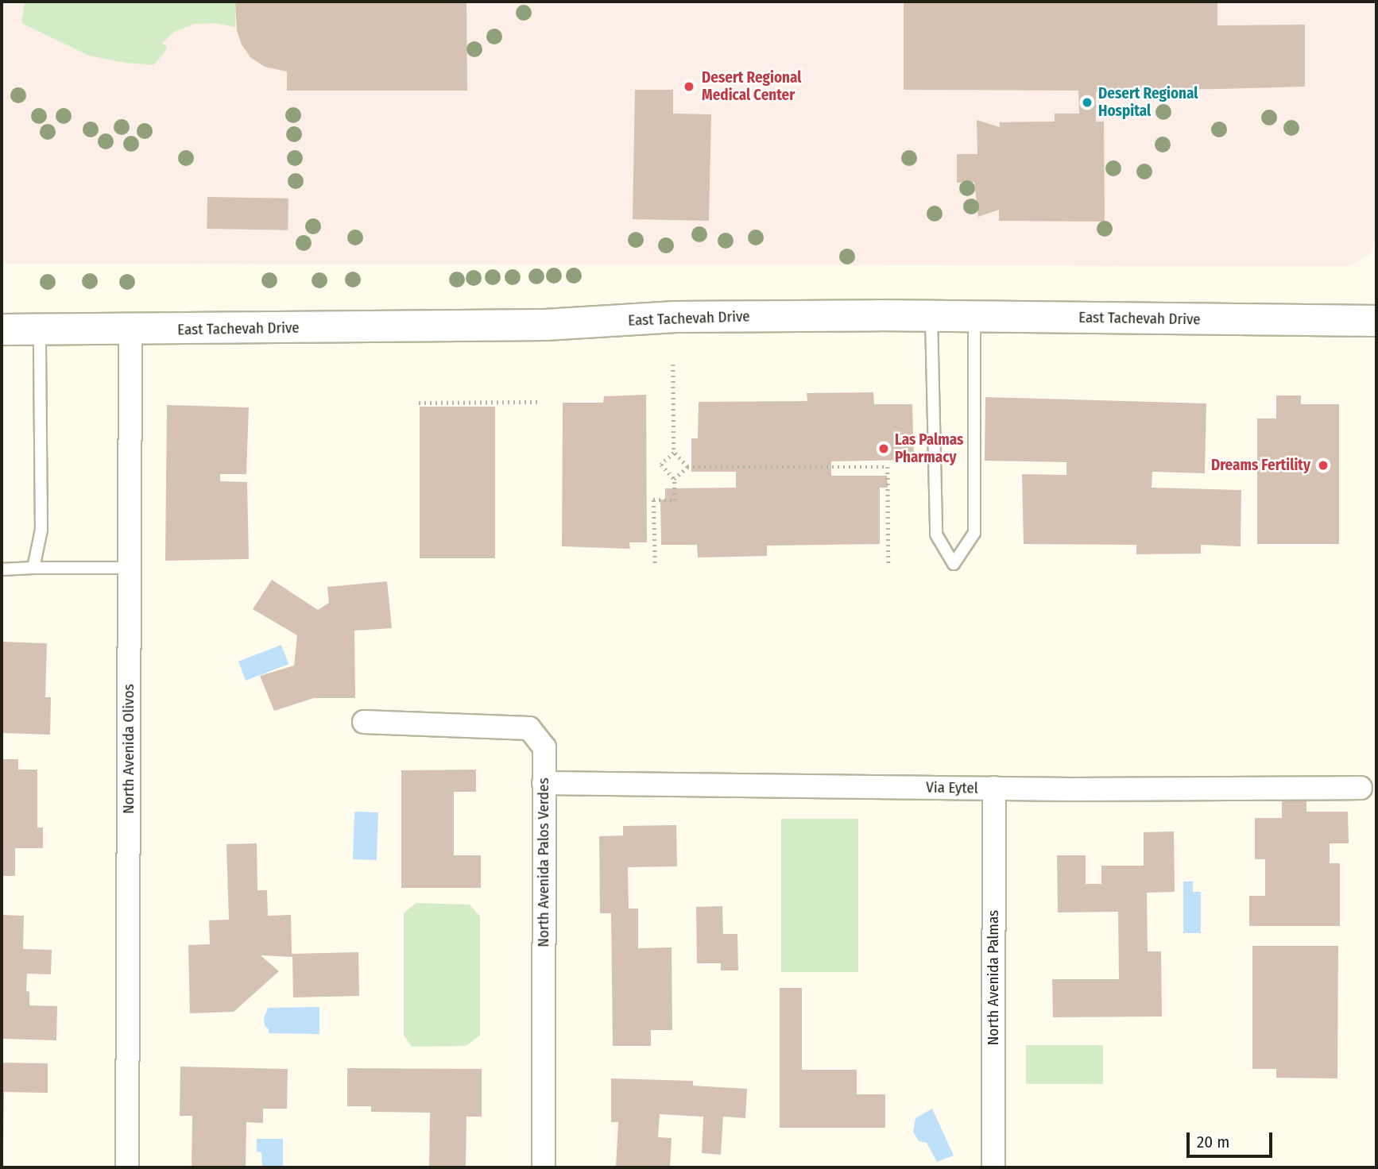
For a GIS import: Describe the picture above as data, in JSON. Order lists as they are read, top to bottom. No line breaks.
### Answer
{"streets":{"street":["East Tachevah Drive","North Avenida Olivos","Via Eytel","North Avenida Palos Verdes","North Avenida Palmas"]},"crossings":[["East Tachevah Drive","North Avenida Olivos"],["Via Eytel","North Avenida Palos Verdes"],["Via Eytel","North Avenida Palmas"]],"places":["Desert Regional Medical Center","Desert Regional Hospital","Las Palmas Pharmacy","Dreams Fertility"],"scale_bar":"20 m"}
